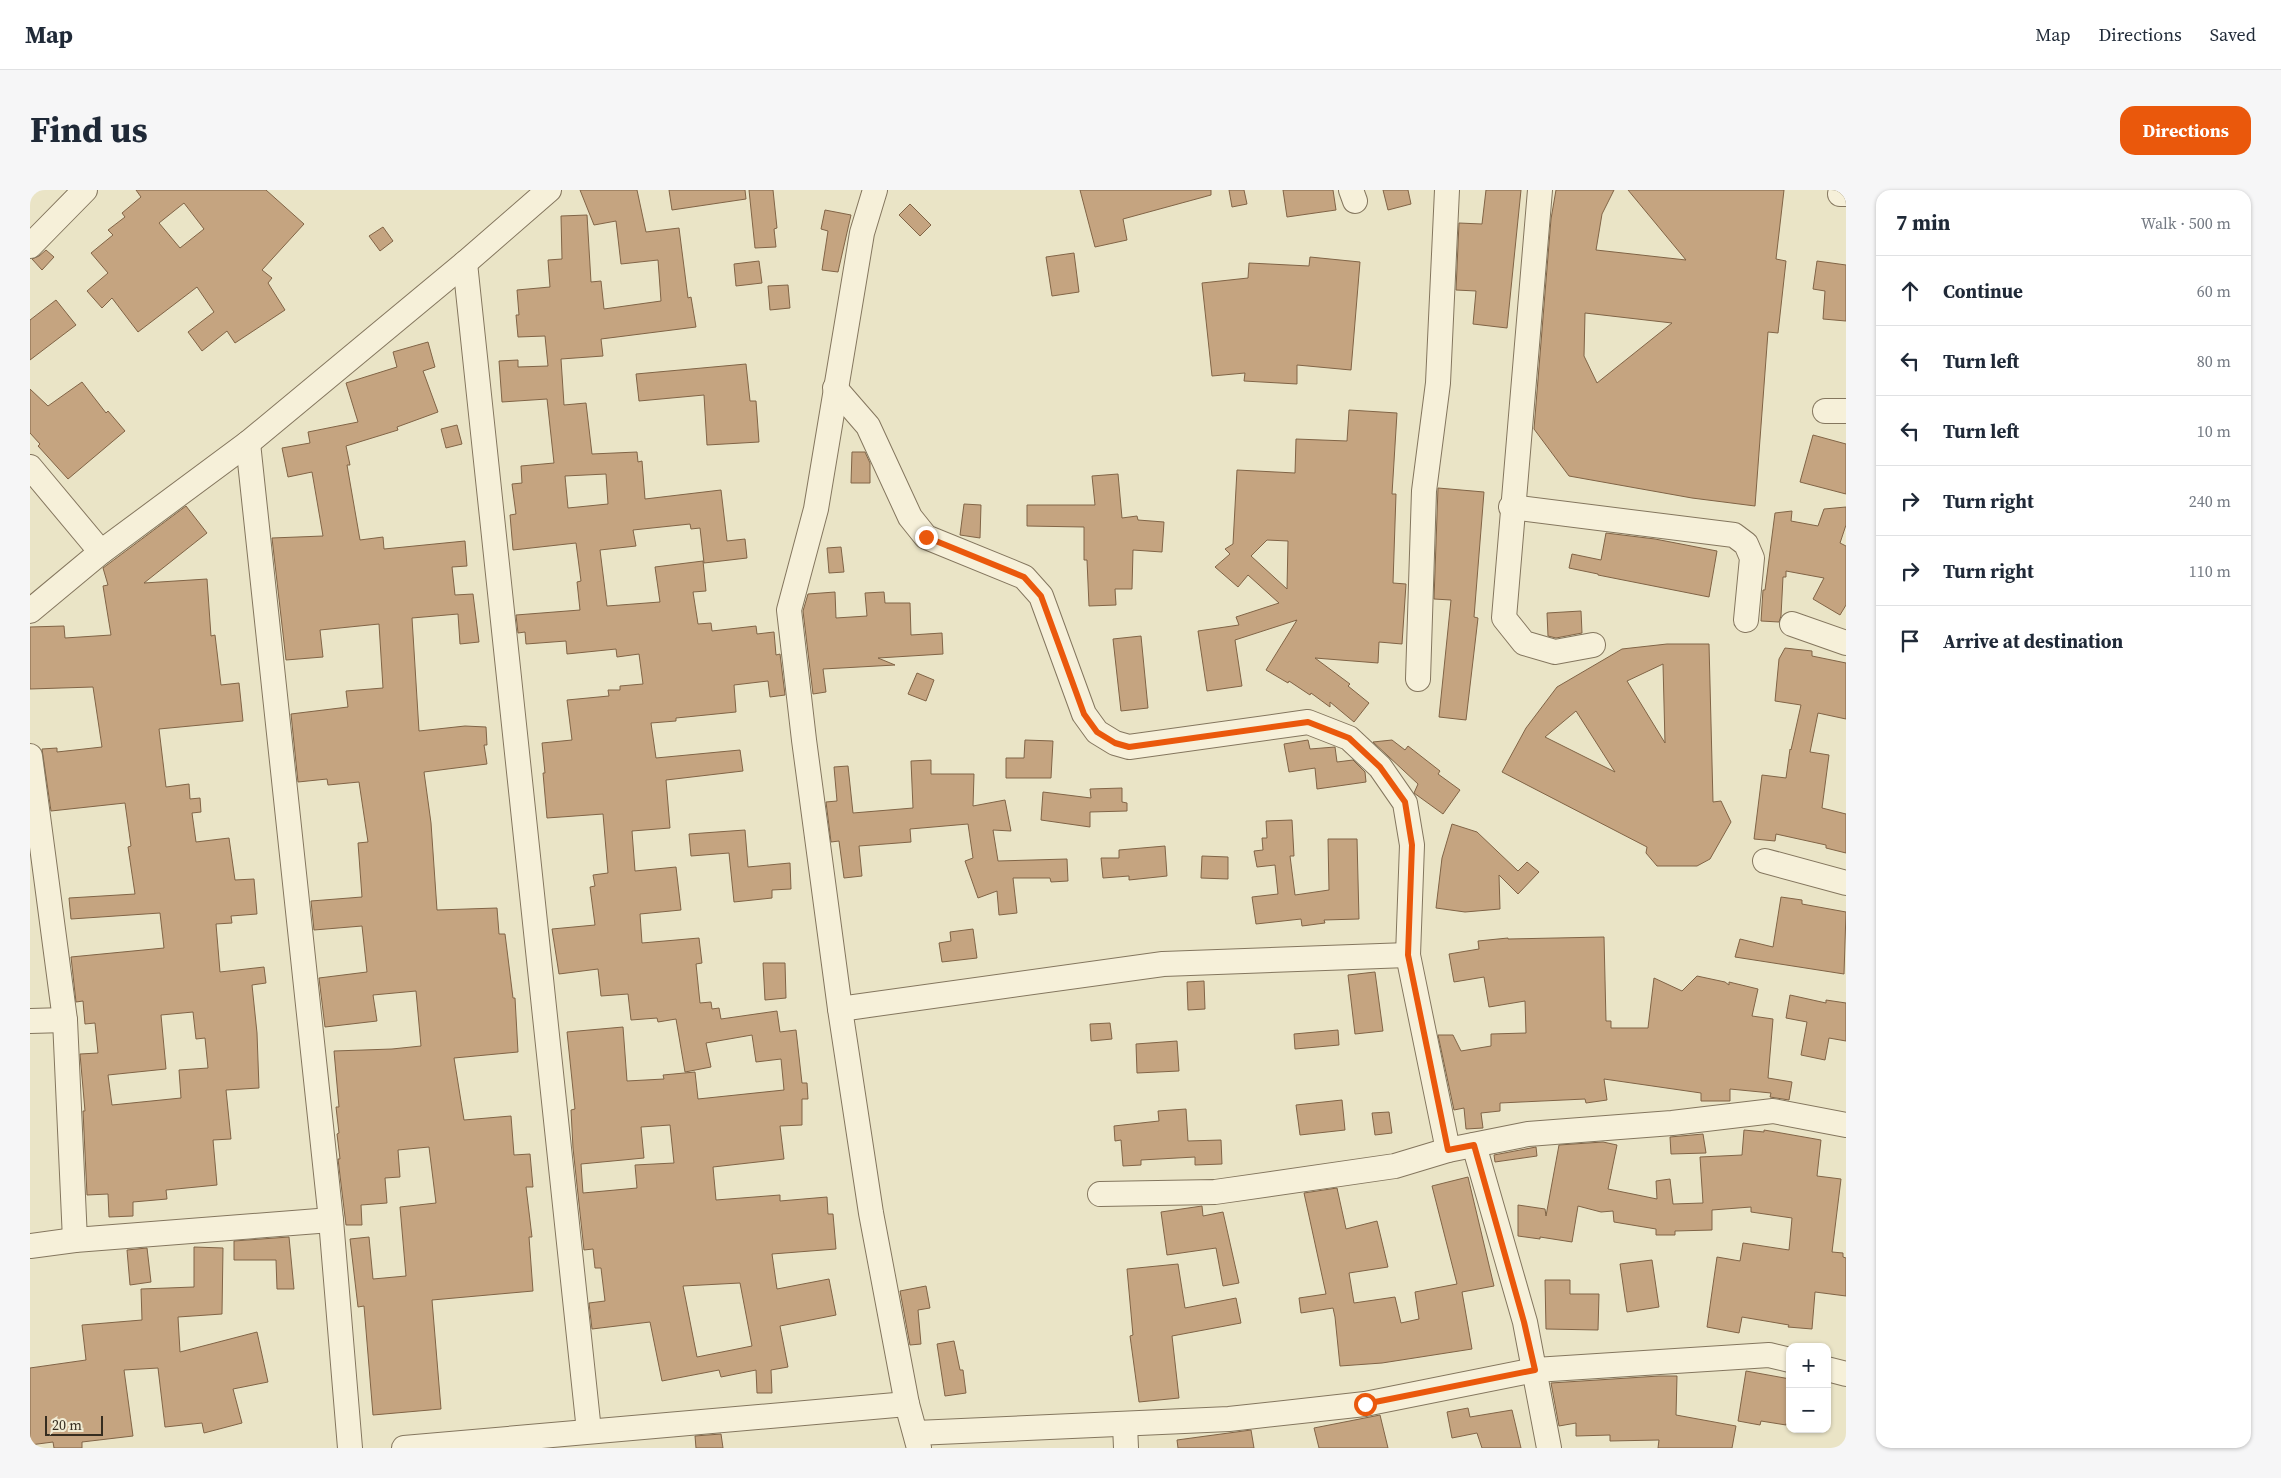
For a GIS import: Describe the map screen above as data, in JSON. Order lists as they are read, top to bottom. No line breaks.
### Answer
{"scale_bar":"20 m","page":{"header":"Map","nav":["Map","Directions","Saved"],"title":"Find us","buttons":"Directions","heading":["7 min","Walk · 500 m"],"list":[["Continue","60 m"],["Turn left","80 m"],["Turn left","10 m"],["Turn right","240 m"],["Turn right","110 m"],"Arrive at destination"],"map_buttons":["+","−"],"scale":"20 m"}}
